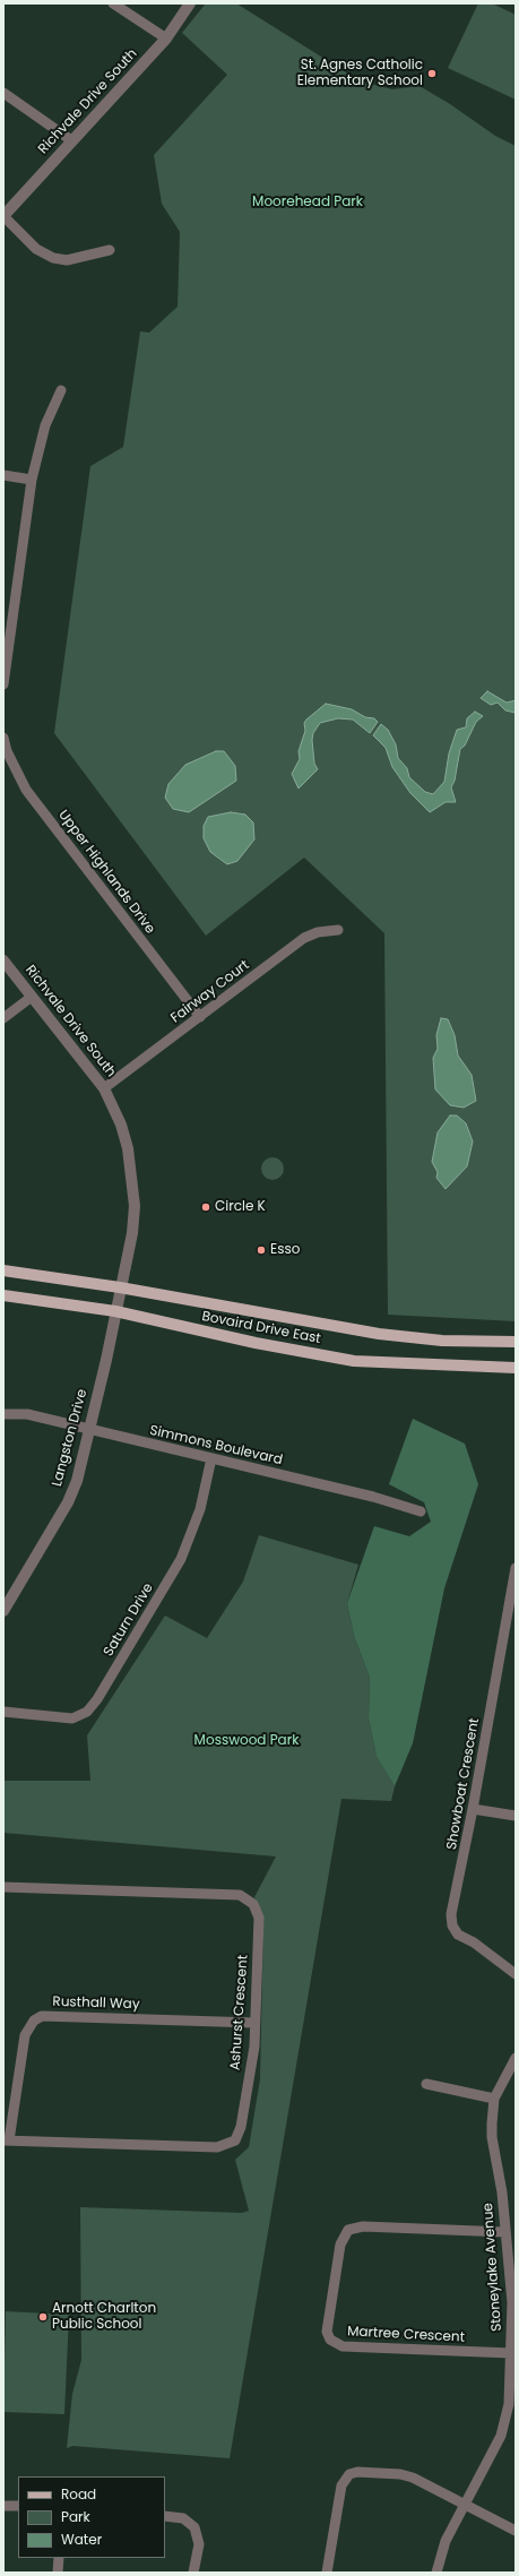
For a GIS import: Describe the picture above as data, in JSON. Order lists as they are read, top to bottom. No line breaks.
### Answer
{"streets":{"main road":["Bovaird Drive East"],"street":["Richvale Drive South","Upper Highlands Drive","Fairway Court","Langston Drive","Simmons Boulevard","Saturn Drive","Showboat Crescent","Rusthall Way","Ashurst Crescent","Stoneylake Avenue","Martree Crescent"]},"crossings":[["Richvale Drive South","Fairway Court"],["Richvale Drive South","Bovaird Drive East"],["Richvale Drive South","Langston Drive"],["Upper Highlands Drive","Fairway Court"],["Bovaird Drive East","Langston Drive"],["Langston Drive","Simmons Boulevard"],["Simmons Boulevard","Saturn Drive"],["Rusthall Way","Ashurst Crescent"],["Stoneylake Avenue","Martree Crescent"]],"parks":["Moorehead Park","Mosswood Park"],"places":["St. Agnes Catholic Elementary School","Circle K","Esso","Arnott Charlton Public School"],"legend":["Road","Park","Water"]}
